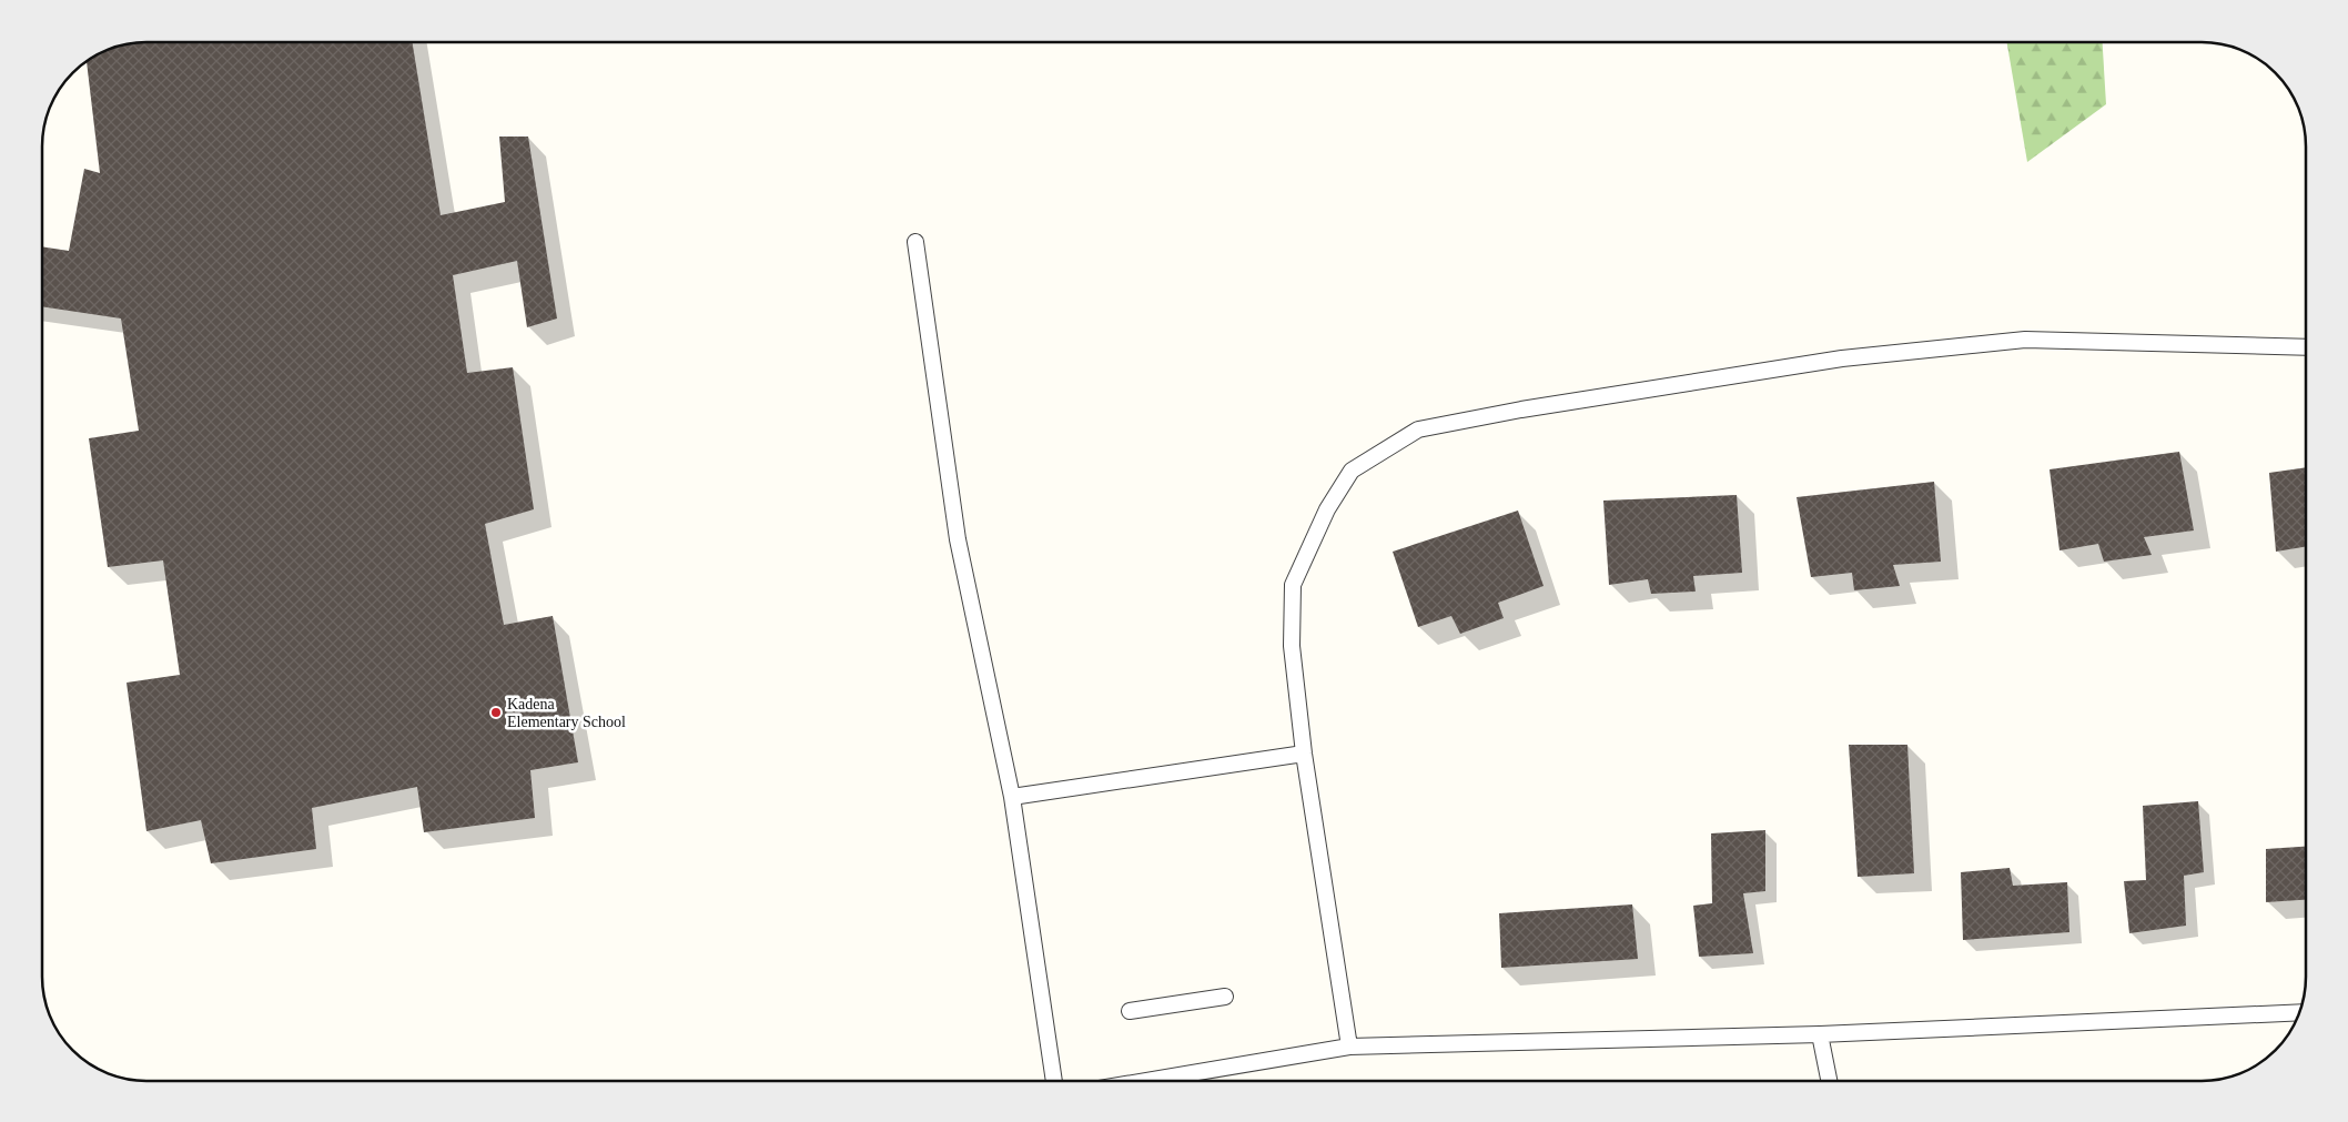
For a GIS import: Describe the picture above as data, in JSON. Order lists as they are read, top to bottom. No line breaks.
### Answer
{"places":["Kadena Elementary School"]}
